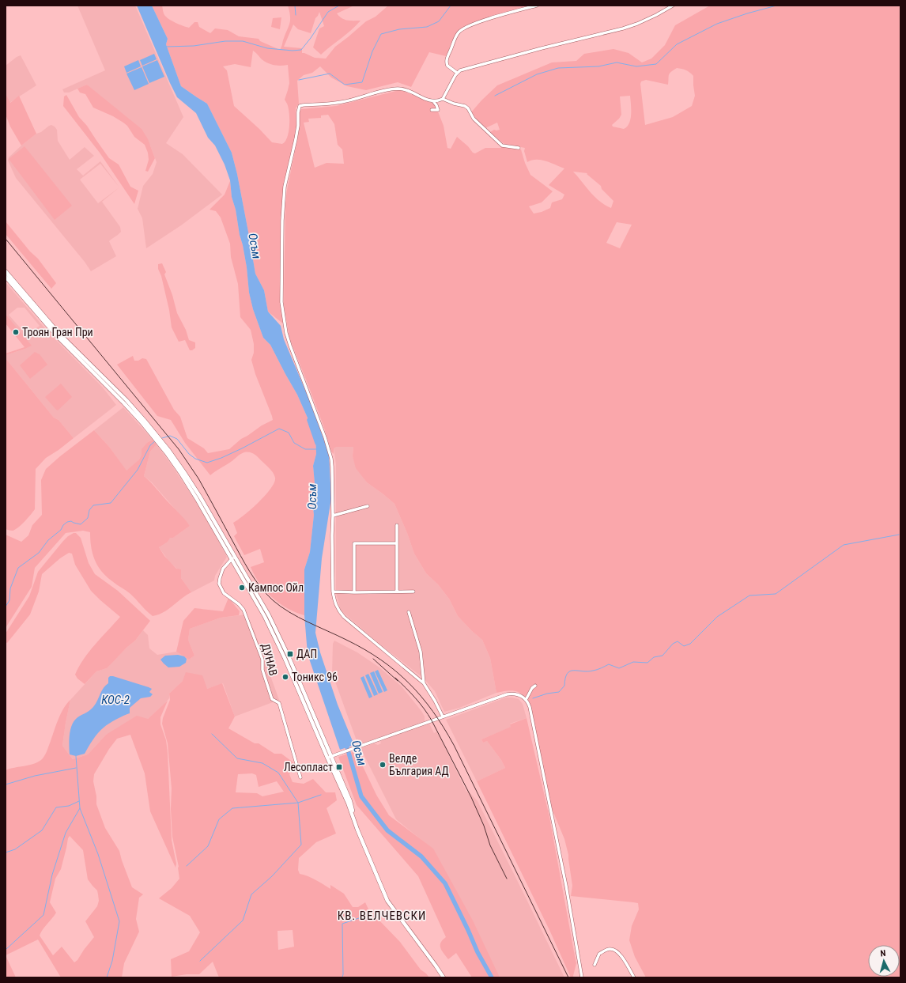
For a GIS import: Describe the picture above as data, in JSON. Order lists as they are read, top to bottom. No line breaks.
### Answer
{"streets":{"street":["ДУНАВ"]},"districts":["КВ. ВЕЛЧЕВСКИ"],"water":["Осъм","КОС-2"],"places":{"other":["Троян Гран При","Кампос Ойл","Тоникс 96","Велде България АД"],"transit":["ДАП","Лесопласт"]},"north":"top"}
